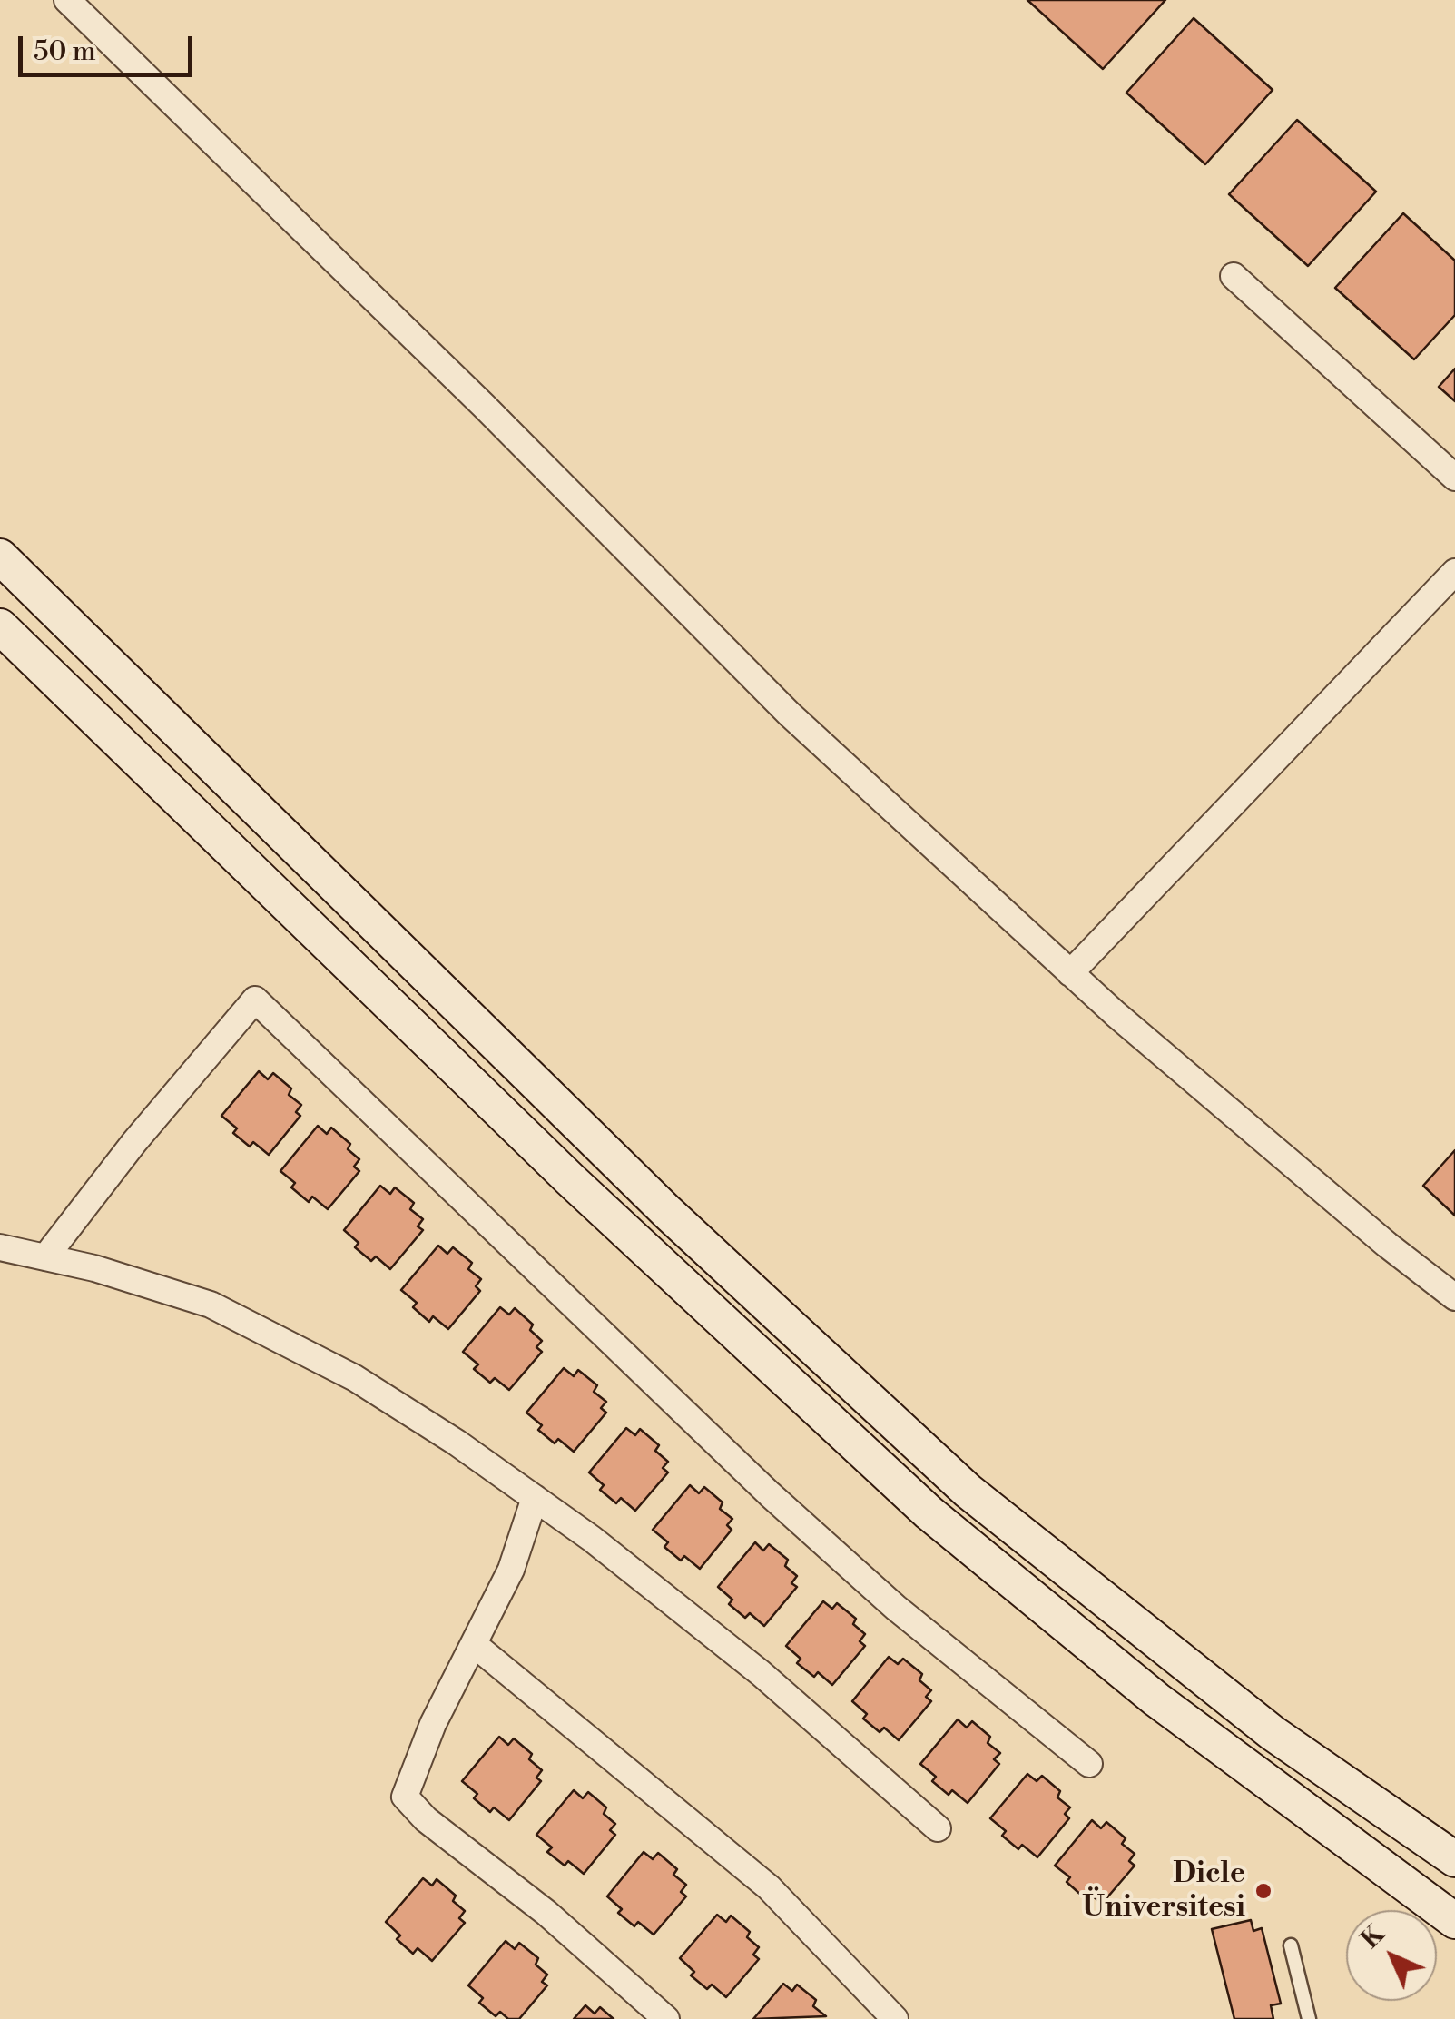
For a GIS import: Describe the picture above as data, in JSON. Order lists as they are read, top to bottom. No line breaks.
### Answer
{"places":["Dicle Üniversitesi"],"scale_bar":"50 m","north":"top left"}
